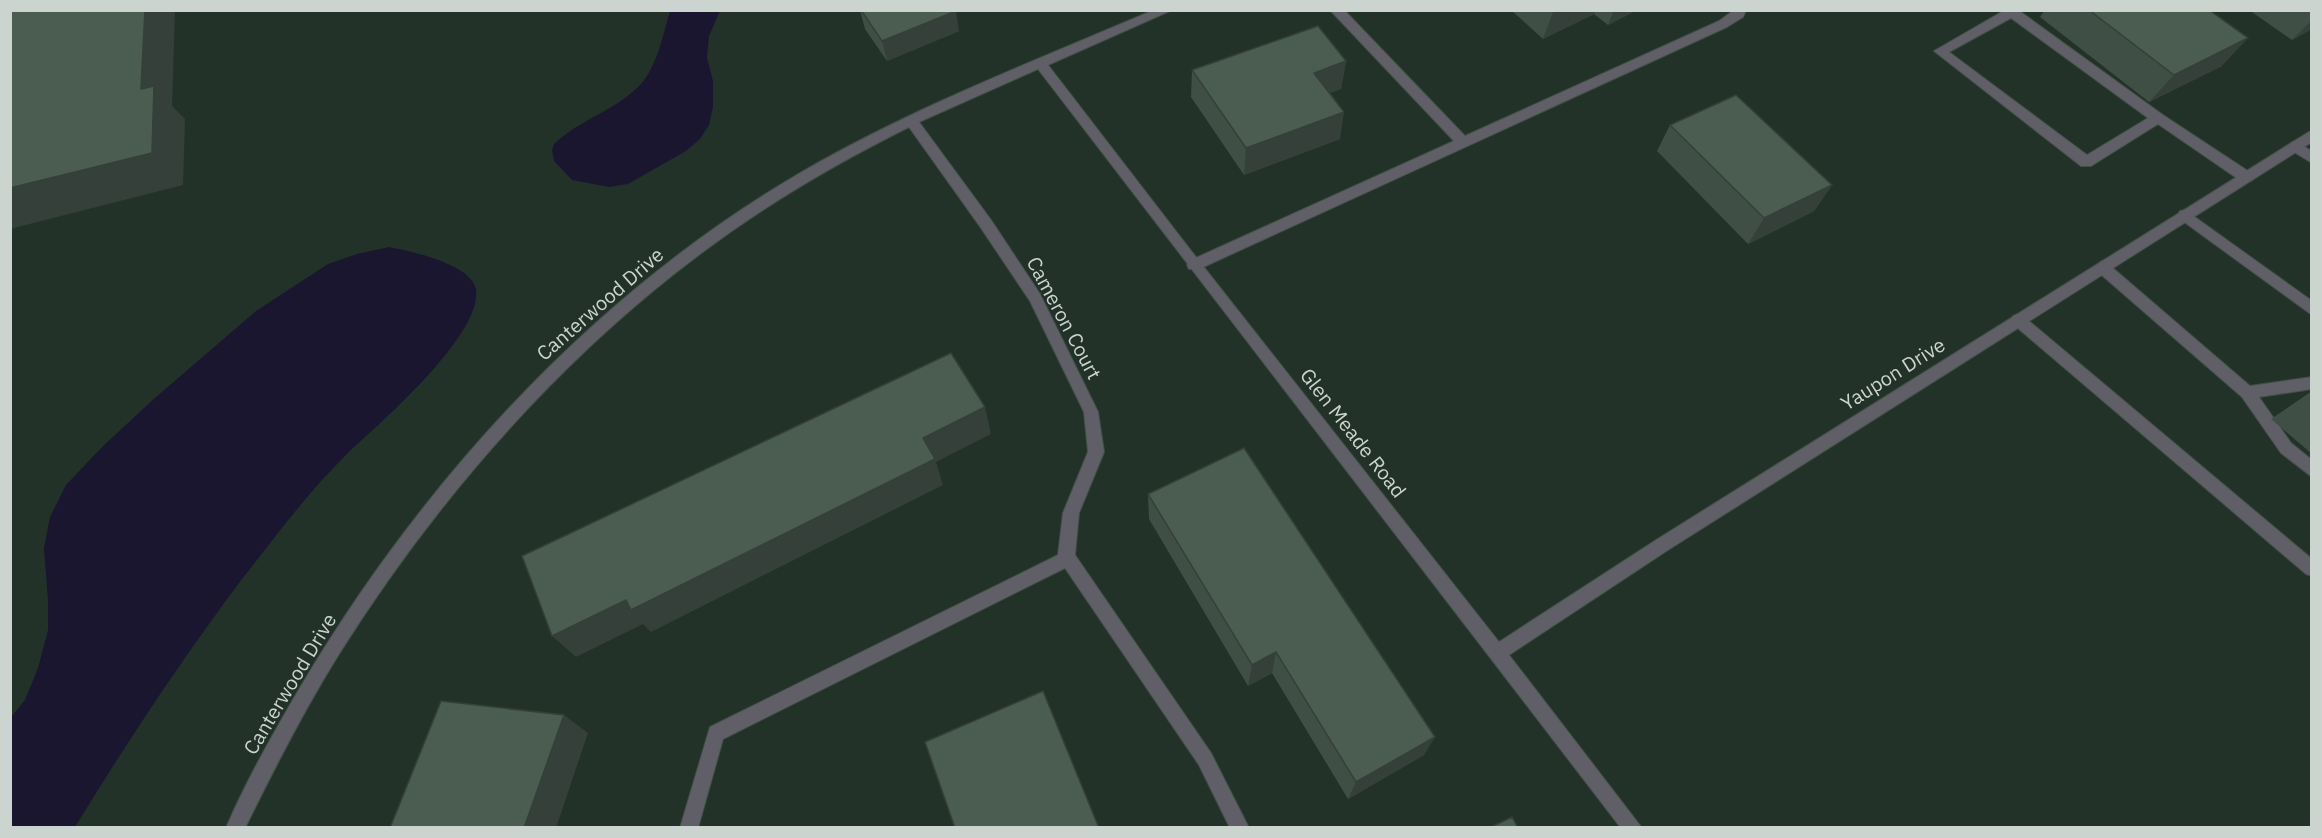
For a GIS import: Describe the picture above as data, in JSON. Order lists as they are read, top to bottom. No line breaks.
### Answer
{"streets":{"street":["Canterwood Drive","Cameron Court","Yaupon Drive","Glen Meade Road"]},"crossings":[["Canterwood Drive","Cameron Court"],["Canterwood Drive","Glen Meade Road"],["Yaupon Drive","Glen Meade Road"]]}
